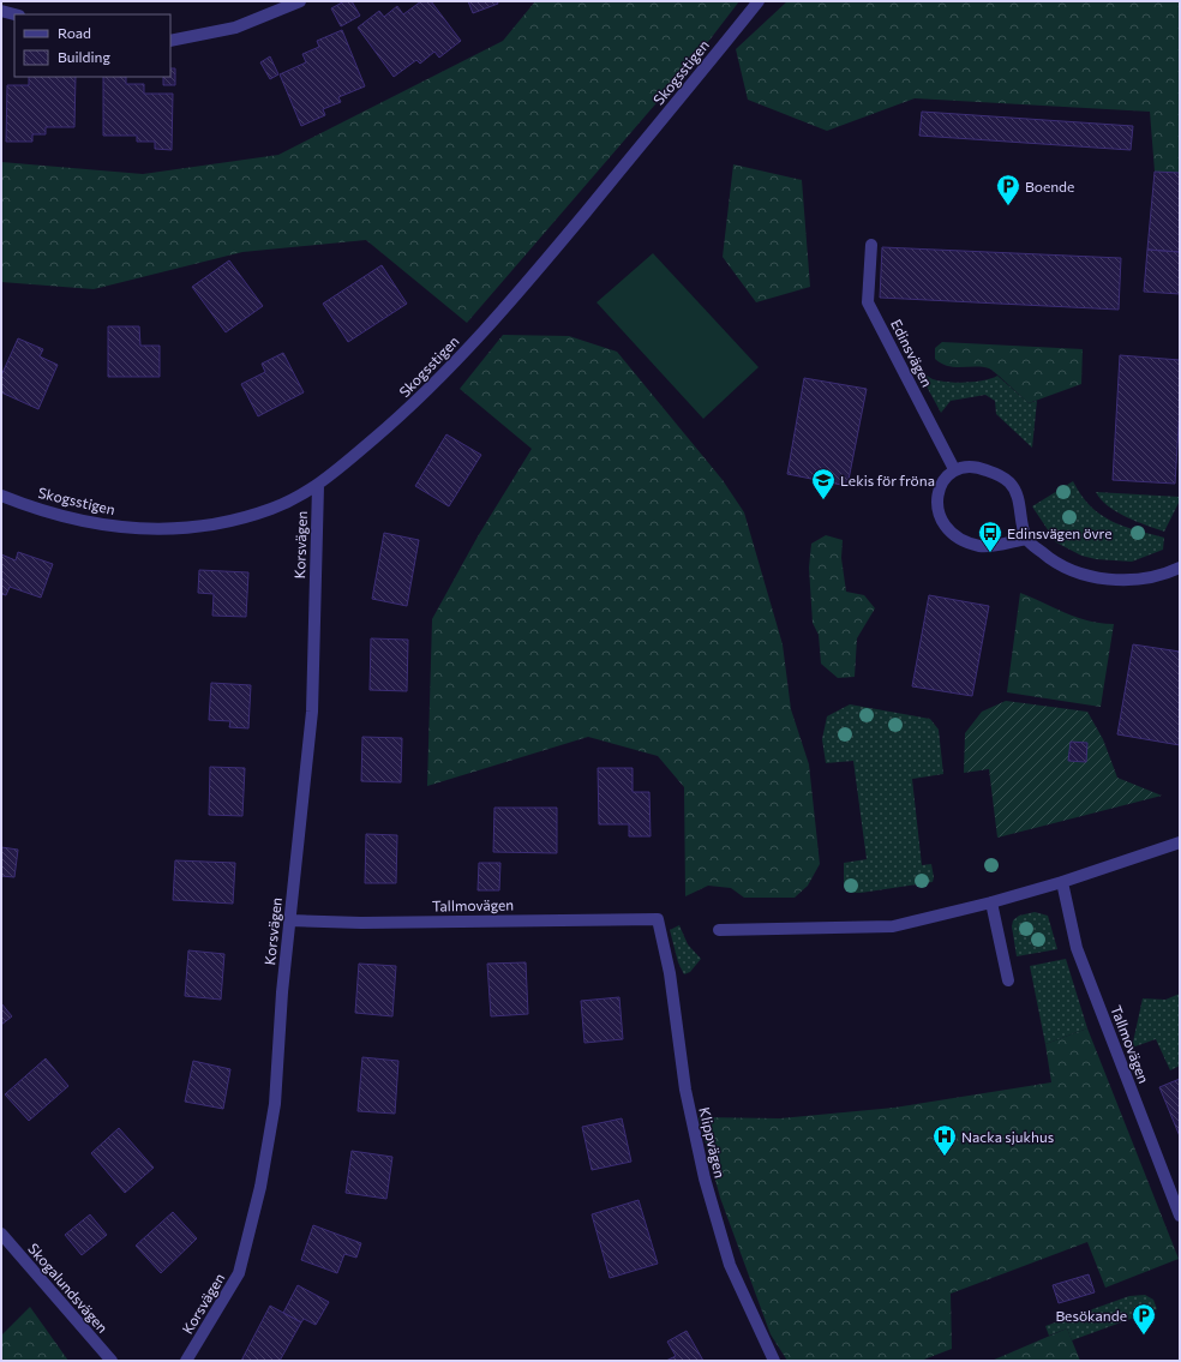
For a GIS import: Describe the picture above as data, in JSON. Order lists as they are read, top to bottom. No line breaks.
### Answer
{"streets":{"street":["Skogsstigen","Edinsvägen","Korsvägen","Tallmovägen","Klippvägen","Skogalundsvägen"]},"crossings":[["Skogsstigen","Korsvägen"],["Korsvägen","Tallmovägen"],["Tallmovägen","Klippvägen"]],"places":{"parking":["Boende","Besökande"],"school or university":["Lekis för fröna"],"bus stop":["Edinsvägen övre"],"hospital":["Nacka sjukhus"]},"legend":["Road","Building"]}
